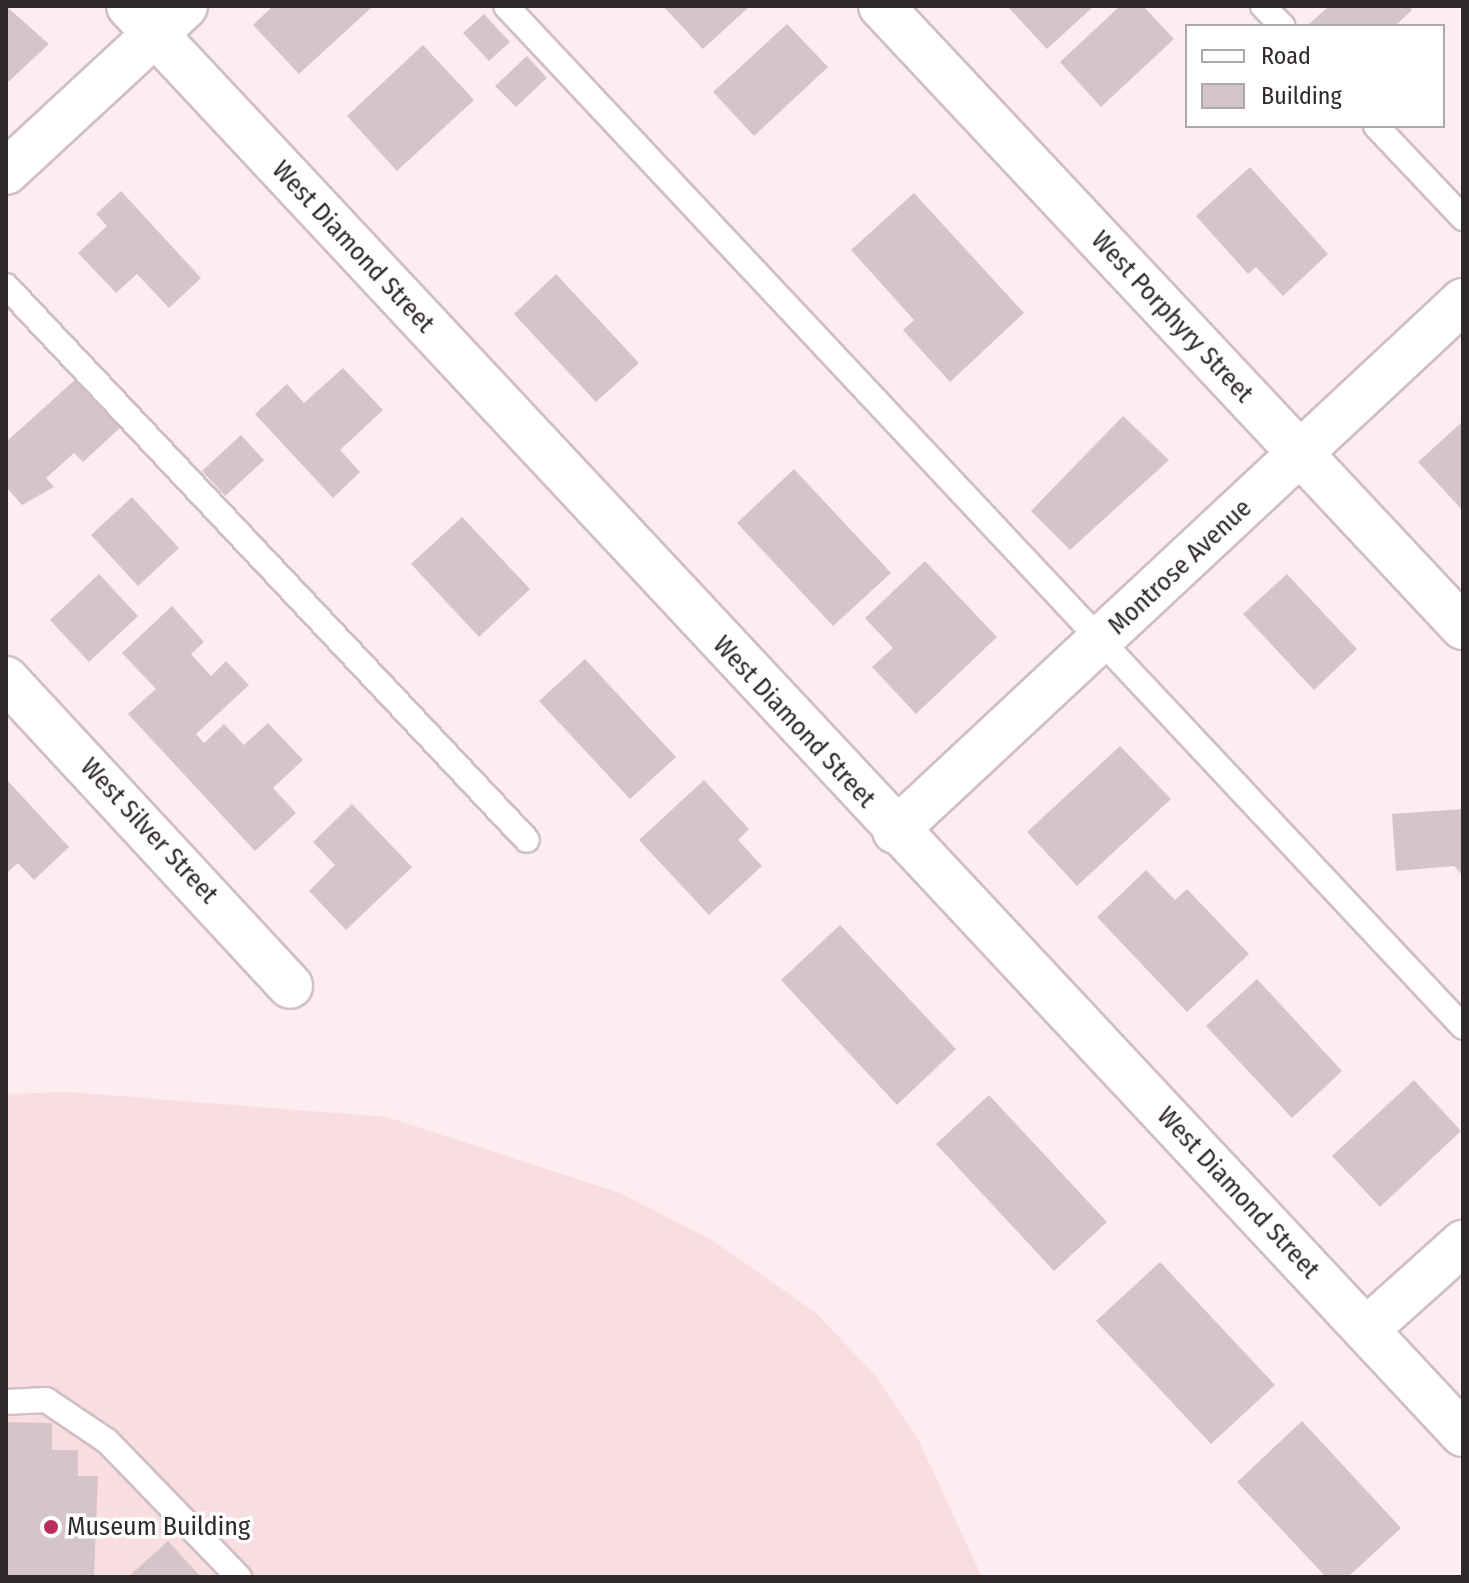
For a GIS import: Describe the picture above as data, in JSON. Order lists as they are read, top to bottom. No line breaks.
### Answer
{"streets":{"street":["West Diamond Street","West Porphyry Street","Montrose Avenue","West Silver Street"]},"crossings":[["West Diamond Street","Montrose Avenue"],["West Porphyry Street","Montrose Avenue"]],"places":["Museum Building"],"legend":["Road","Building"]}
